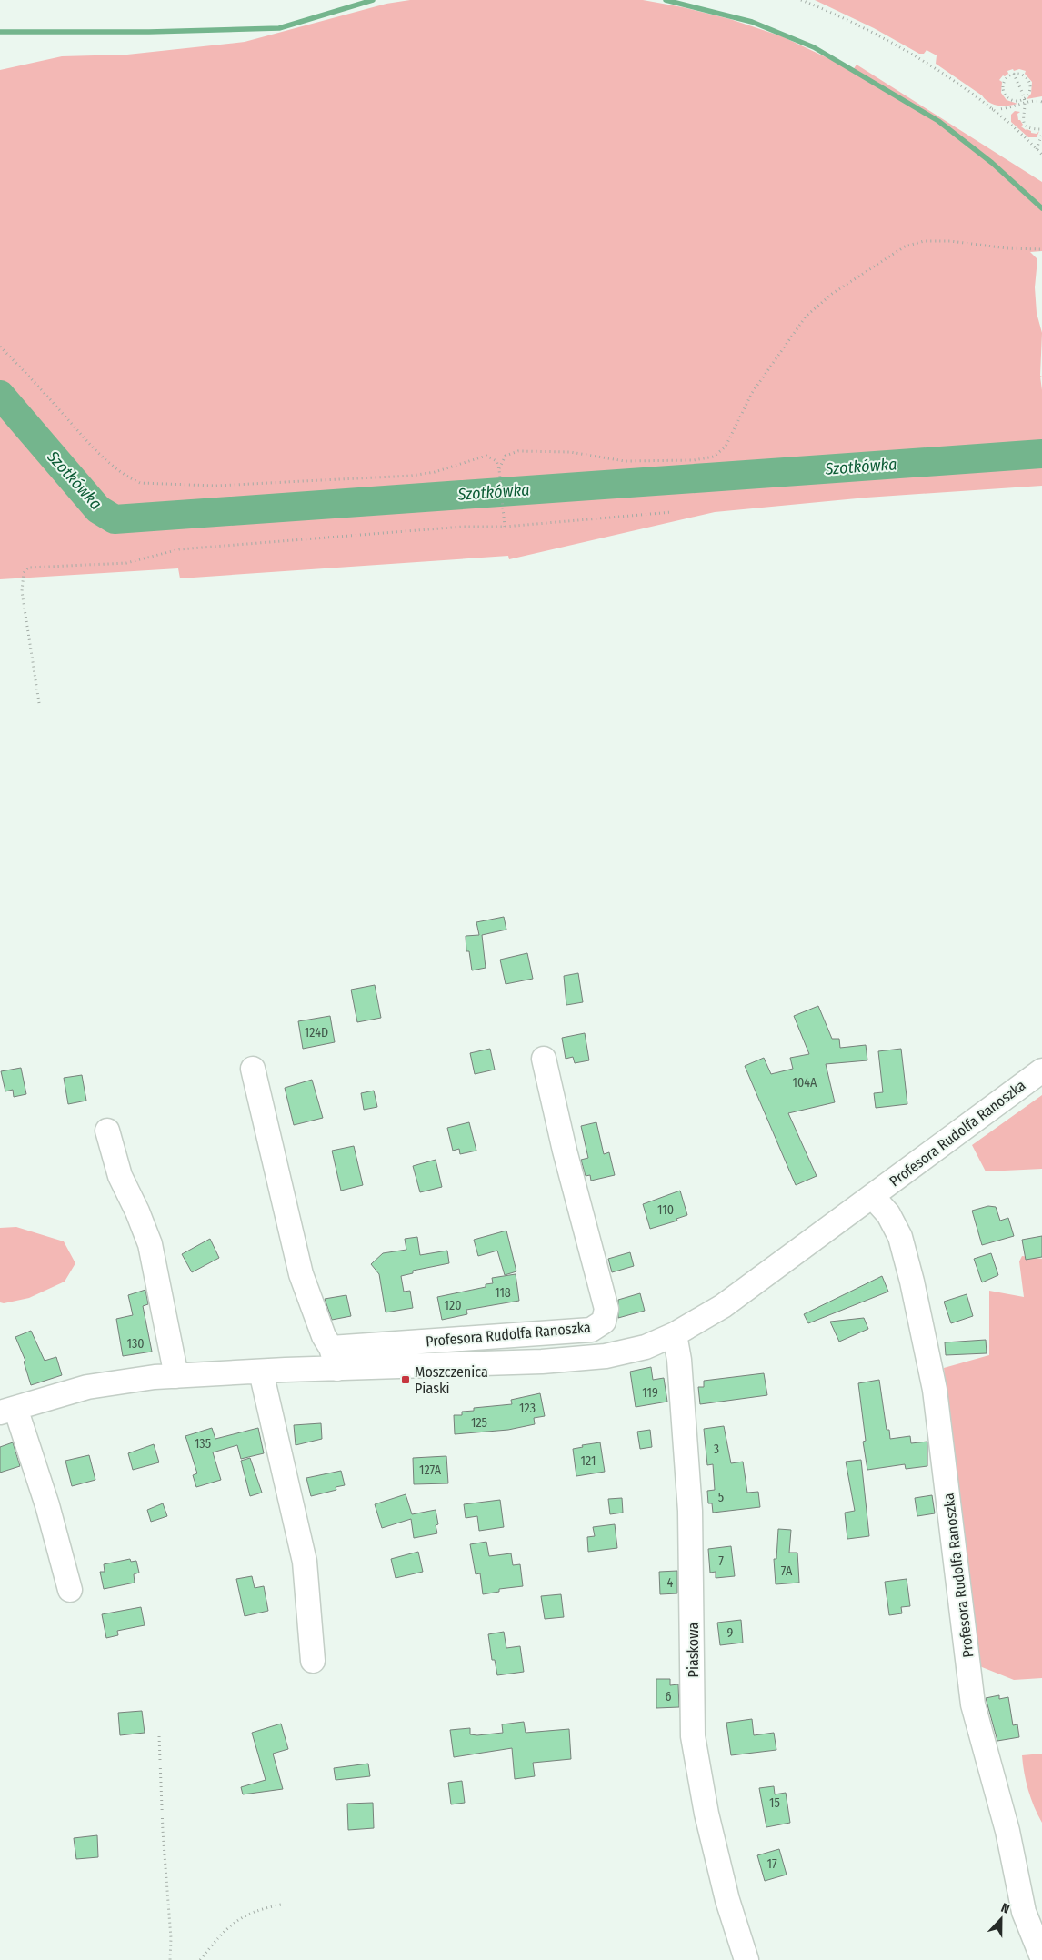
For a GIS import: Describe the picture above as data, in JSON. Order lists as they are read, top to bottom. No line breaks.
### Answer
{"streets":{"street":["Profesora Rudolfa Ranoszka","Piaskowa"]},"crossings":[["Profesora Rudolfa Ranoszka","Piaskowa"]],"water":["Szotkówka"],"places":{"transit":["Moszczenica Piaski"]},"house_numbers":["124D","104A","110","118","120","130","119","123","125","135","3","121","127A","5","7","7A","4","9","6","15","17"],"north":"top"}
